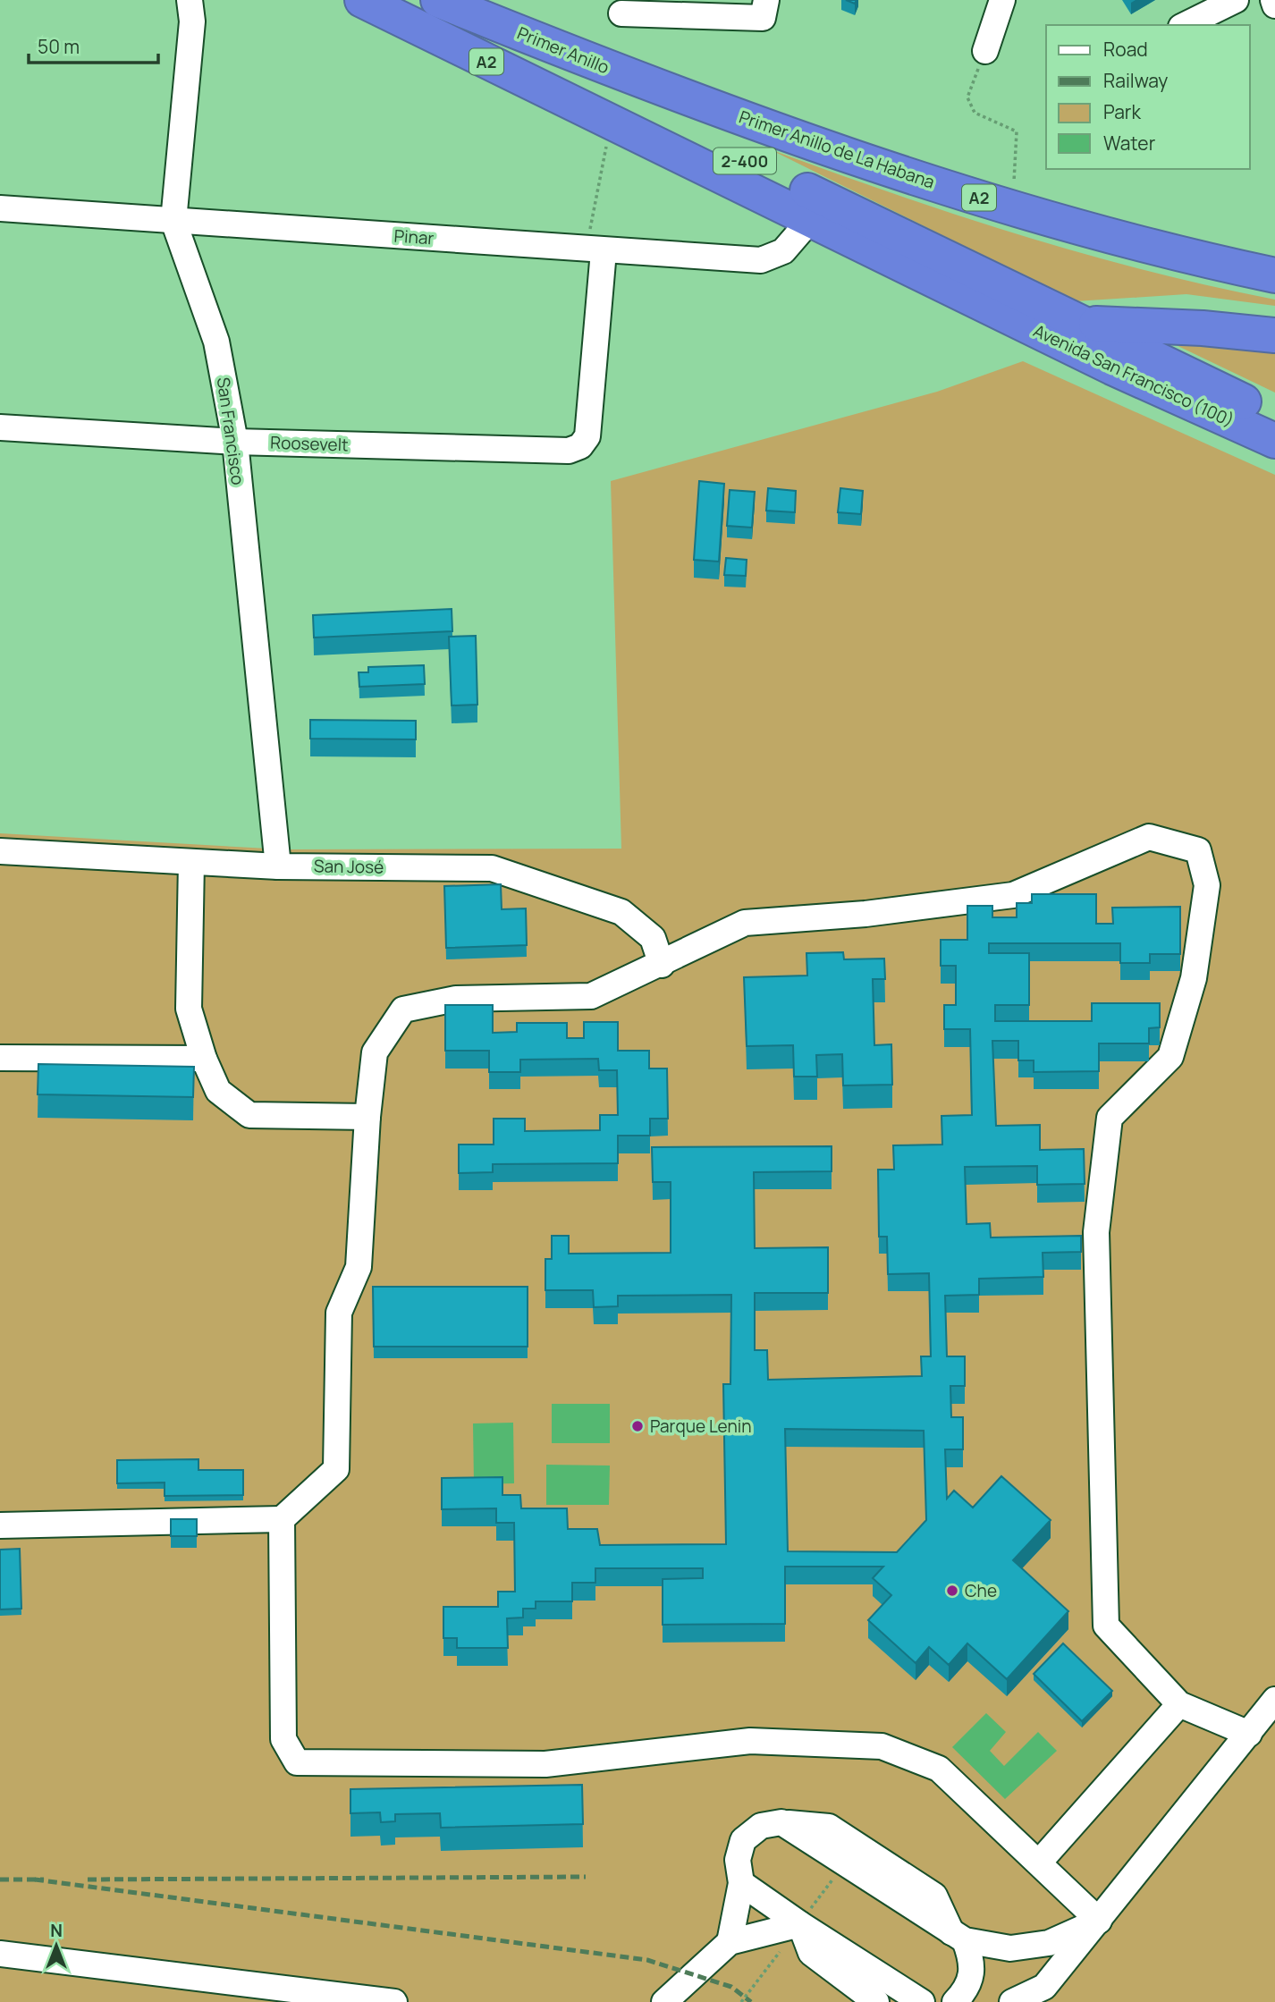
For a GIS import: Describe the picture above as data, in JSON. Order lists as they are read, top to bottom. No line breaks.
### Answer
{"streets":{"highway":["Primer Anillo","A2","Primer Anillo de La Habana","2-400","Avenida San Francisco (100)"],"street":["Pinar","San Francisco","Roosevelt","San José"]},"crossings":[["Primer Anillo","Primer Anillo de La Habana"],["A2","2-400"],["A2","Pinar"],["A2","Avenida San Francisco (100)"],["2-400","Avenida San Francisco (100)"],["Pinar","San Francisco"],["Pinar","Roosevelt"],["San Francisco","Roosevelt"],["San Francisco","San José"]],"places":["Parque Lenin","Che"],"legend":["Road","Railway","Park","Water"],"scale_bar":"50 m","north":"top"}
